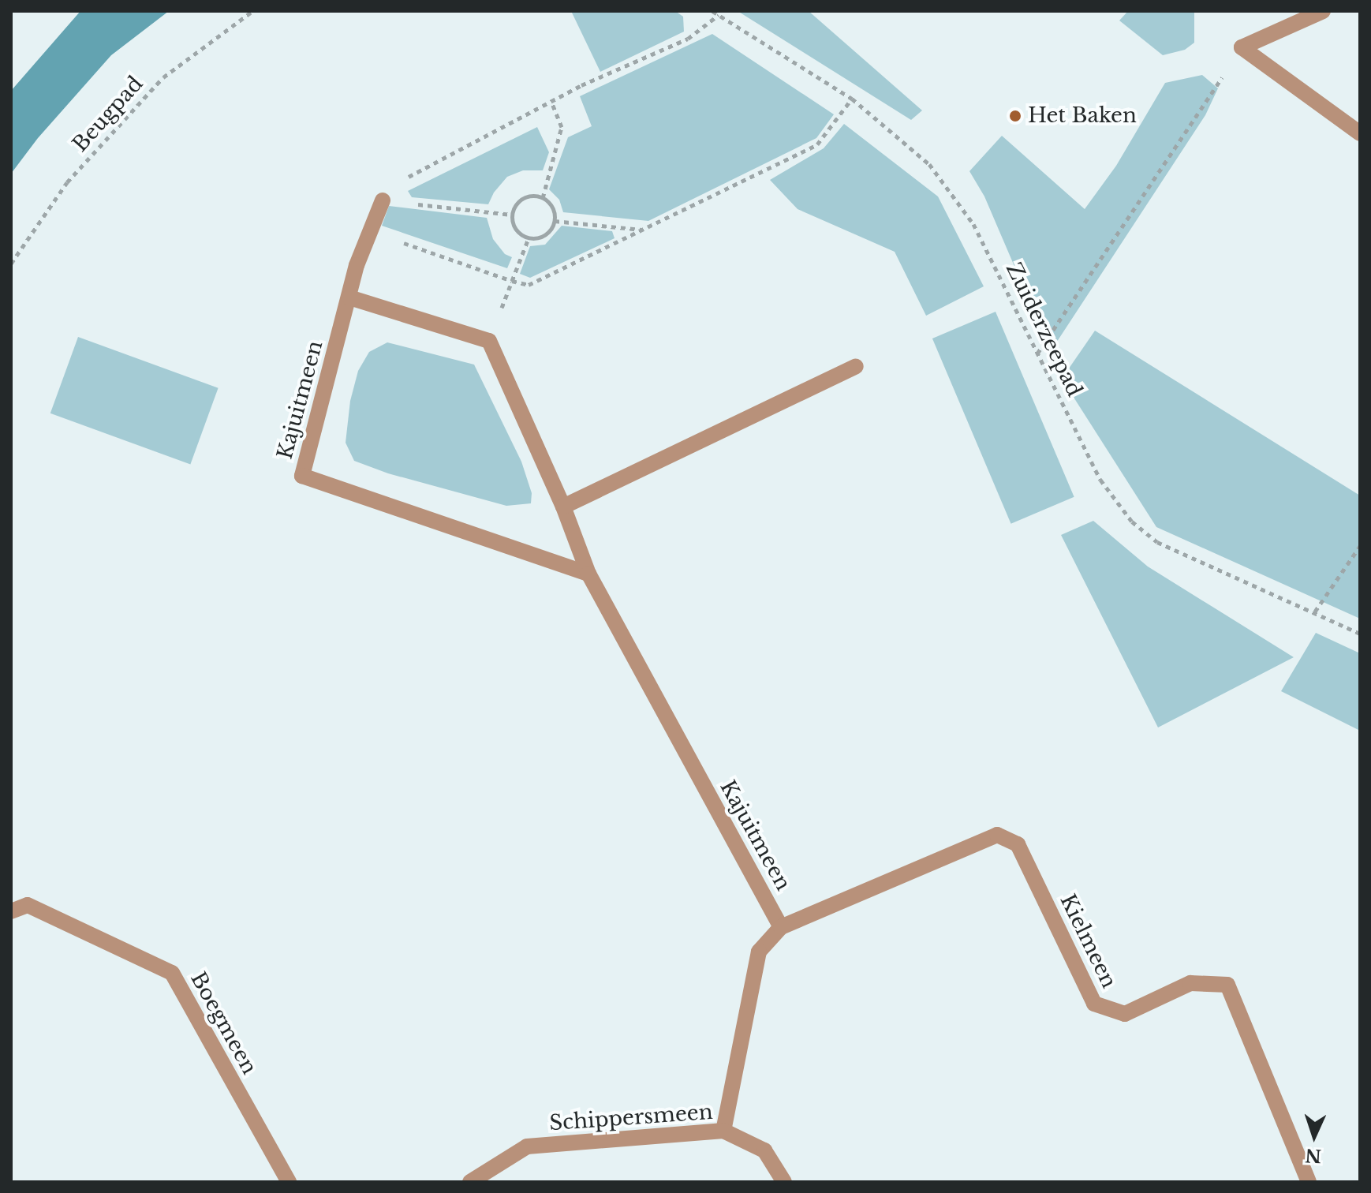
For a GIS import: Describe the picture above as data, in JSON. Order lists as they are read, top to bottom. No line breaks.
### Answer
{"streets":{"street":["Kajuitmeen","Kielmeen","Boegmeen","Schippersmeen"],"path":["Beugpad","Zuiderzeepad"]},"crossings":[["Kajuitmeen","Kielmeen"]],"places":["Het Baken"],"north":"bottom"}
